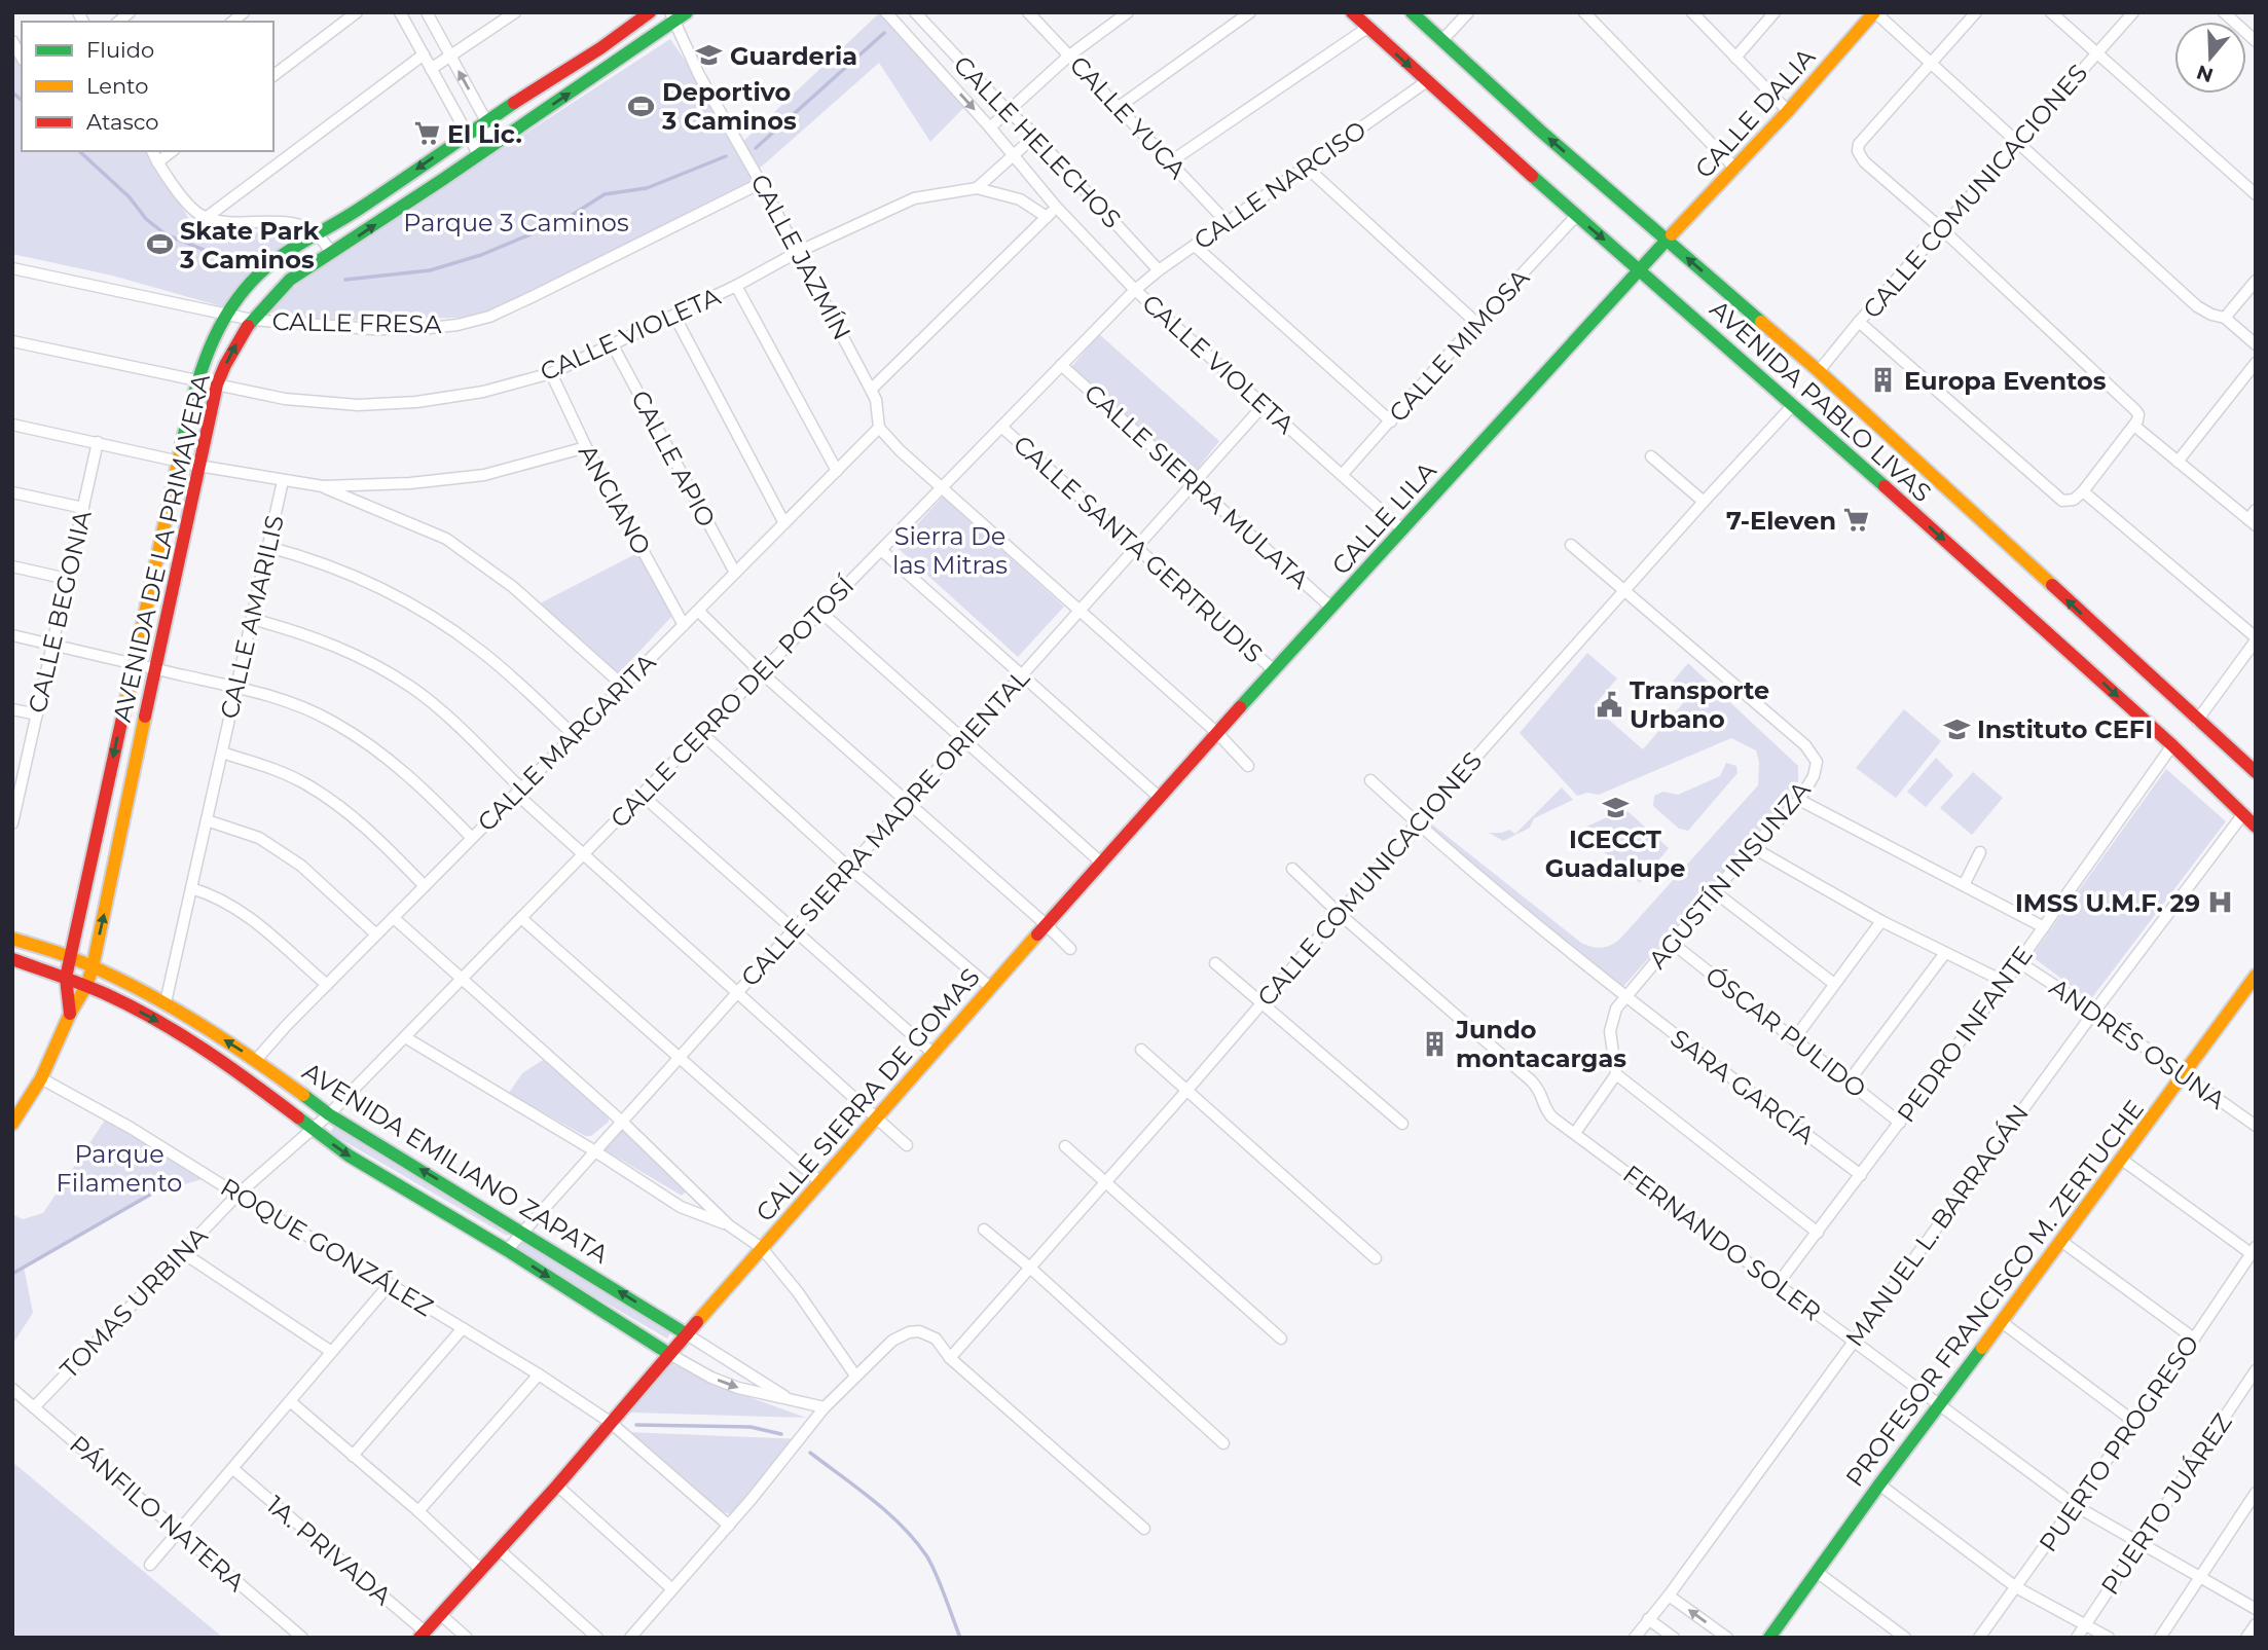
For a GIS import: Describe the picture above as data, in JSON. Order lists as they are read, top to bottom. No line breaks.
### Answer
{"streets":{"street":["CALLE DALIA","CALLE YUCA","CALLE HELECHOS","CALLE NARCISO","CALLE COMUNICACIONES","CALLE JAZMÍN","CALLE FRESA","CALLE VIOLETA","CALLE MIMOSA","AVENIDA PABLO LIVAS","CALLE APIO","CALLE SIERRA MULATA","ANCIANO","CALLE LILA","AVENIDA DE LA PRIMAVERA","CALLE SANTA GERTRUDIS","CALLE BEGONIA","CALLE AMARILIS","CALLE CERRO DEL POTOSÍ","CALLE MARGARITA","CALLE SIERRA MADRE ORIENTAL","AGUSTÍN INSUNZA","ÓSCAR PULIDO","PEDRO INFANTE","ANDRÉS OSUNA","SARA GARCÍA","CALLE SIERRA DE GOMAS","AVENIDA EMILIANO ZAPATA","MANUEL L. BARRAGÁN","FERNANDO SOLER","ROQUE GONZÁLEZ","PROFESOR FRANCISCO M. ZERTUCHE","TOMAS URBINA","PUERTO PROGRESO","PUERTO JUÁREZ","PÁNFILO NATERA","1A. PRIVADA"]},"crossings":[["CALLE DALIA","AVENIDA PABLO LIVAS"],["CALLE DALIA","CALLE LILA"],["CALLE YUCA","CALLE NARCISO"],["CALLE HELECHOS","CALLE NARCISO"],["CALLE NARCISO","CALLE VIOLETA"],["CALLE NARCISO","AVENIDA PABLO LIVAS"],["CALLE NARCISO","CALLE CERRO DEL POTOSÍ"],["CALLE COMUNICACIONES","AVENIDA PABLO LIVAS"],["CALLE COMUNICACIONES","AGUSTÍN INSUNZA"],["CALLE COMUNICACIONES","SARA GARCÍA"],["CALLE COMUNICACIONES","FERNANDO SOLER"],["CALLE JAZMÍN","CALLE FRESA"],["CALLE JAZMÍN","CALLE VIOLETA"],["CALLE JAZMÍN","AVENIDA DE LA PRIMAVERA"],["CALLE JAZMÍN","CALLE MARGARITA"],["CALLE FRESA","AVENIDA DE LA PRIMAVERA"],["CALLE VIOLETA","CALLE MIMOSA"],["CALLE VIOLETA","CALLE APIO"],["CALLE VIOLETA","ANCIANO"],["CALLE VIOLETA","CALLE LILA"],["CALLE VIOLETA","AVENIDA DE LA PRIMAVERA"],["CALLE VIOLETA","CALLE CERRO DEL POTOSÍ"],["CALLE VIOLETA","CALLE SIERRA MADRE ORIENTAL"],["CALLE MIMOSA","AVENIDA PABLO LIVAS"],["AVENIDA PABLO LIVAS","CALLE LILA"],["AVENIDA PABLO LIVAS","PEDRO INFANTE"],["AVENIDA PABLO LIVAS","MANUEL L. BARRAGÁN"],["CALLE APIO","CALLE MARGARITA"],["CALLE SIERRA MULATA","CALLE LILA"],["CALLE SIERRA MULATA","CALLE CERRO DEL POTOSÍ"],["CALLE SIERRA MULATA","CALLE SIERRA MADRE ORIENTAL"],["ANCIANO","CALLE MARGARITA"],["CALLE LILA","CALLE SANTA GERTRUDIS"],["CALLE LILA","CALLE SIERRA DE GOMAS"],["AVENIDA DE LA PRIMAVERA","AVENIDA EMILIANO ZAPATA"],["AVENIDA DE LA PRIMAVERA","ROQUE GONZÁLEZ"],["CALLE SANTA GERTRUDIS","CALLE CERRO DEL POTOSÍ"],["CALLE SANTA GERTRUDIS","CALLE SIERRA MADRE ORIENTAL"],["CALLE AMARILIS","CALLE MARGARITA"],["CALLE AMARILIS","AVENIDA EMILIANO ZAPATA"],["CALLE CERRO DEL POTOSÍ","AVENIDA EMILIANO ZAPATA"],["CALLE CERRO DEL POTOSÍ","TOMAS URBINA"],["CALLE MARGARITA","AVENIDA EMILIANO ZAPATA"],["CALLE SIERRA MADRE ORIENTAL","AVENIDA EMILIANO ZAPATA"],["AGUSTÍN INSUNZA","ÓSCAR PULIDO"],["AGUSTÍN INSUNZA","SARA GARCÍA"],["ÓSCAR PULIDO","PEDRO INFANTE"],["PEDRO INFANTE","ANDRÉS OSUNA"],["PEDRO INFANTE","SARA GARCÍA"],["PEDRO INFANTE","FERNANDO SOLER"],["ANDRÉS OSUNA","MANUEL L. BARRAGÁN"],["ANDRÉS OSUNA","PROFESOR FRANCISCO M. ZERTUCHE"],["CALLE SIERRA DE GOMAS","AVENIDA EMILIANO ZAPATA"],["CALLE SIERRA DE GOMAS","ROQUE GONZÁLEZ"],["CALLE SIERRA DE GOMAS","1A. PRIVADA"],["AVENIDA EMILIANO ZAPATA","TOMAS URBINA"],["MANUEL L. BARRAGÁN","FERNANDO SOLER"],["FERNANDO SOLER","PROFESOR FRANCISCO M. ZERTUCHE"],["FERNANDO SOLER","PUERTO PROGRESO"],["FERNANDO SOLER","PUERTO JUÁREZ"],["ROQUE GONZÁLEZ","TOMAS URBINA"],["TOMAS URBINA","PÁNFILO NATERA"]],"parks":["Parque 3 Caminos","Sierra De las Mitras","Parque Filamento"],"places":{"school or university":["Guarderia","Instituto CEFI","ICECCT Guadalupe"],"sports":["Deportivo 3 Caminos","Skate Park 3 Caminos"],"supermarket":["El Lic.","7-Eleven"],"building":["Europa Eventos","Jundo montacargas"],"public building":["Transporte Urbano"],"hospital":["IMSS U.M.F. 29"]},"legend":["Fluido","Lento","Atasco"],"north":"bottom"}
